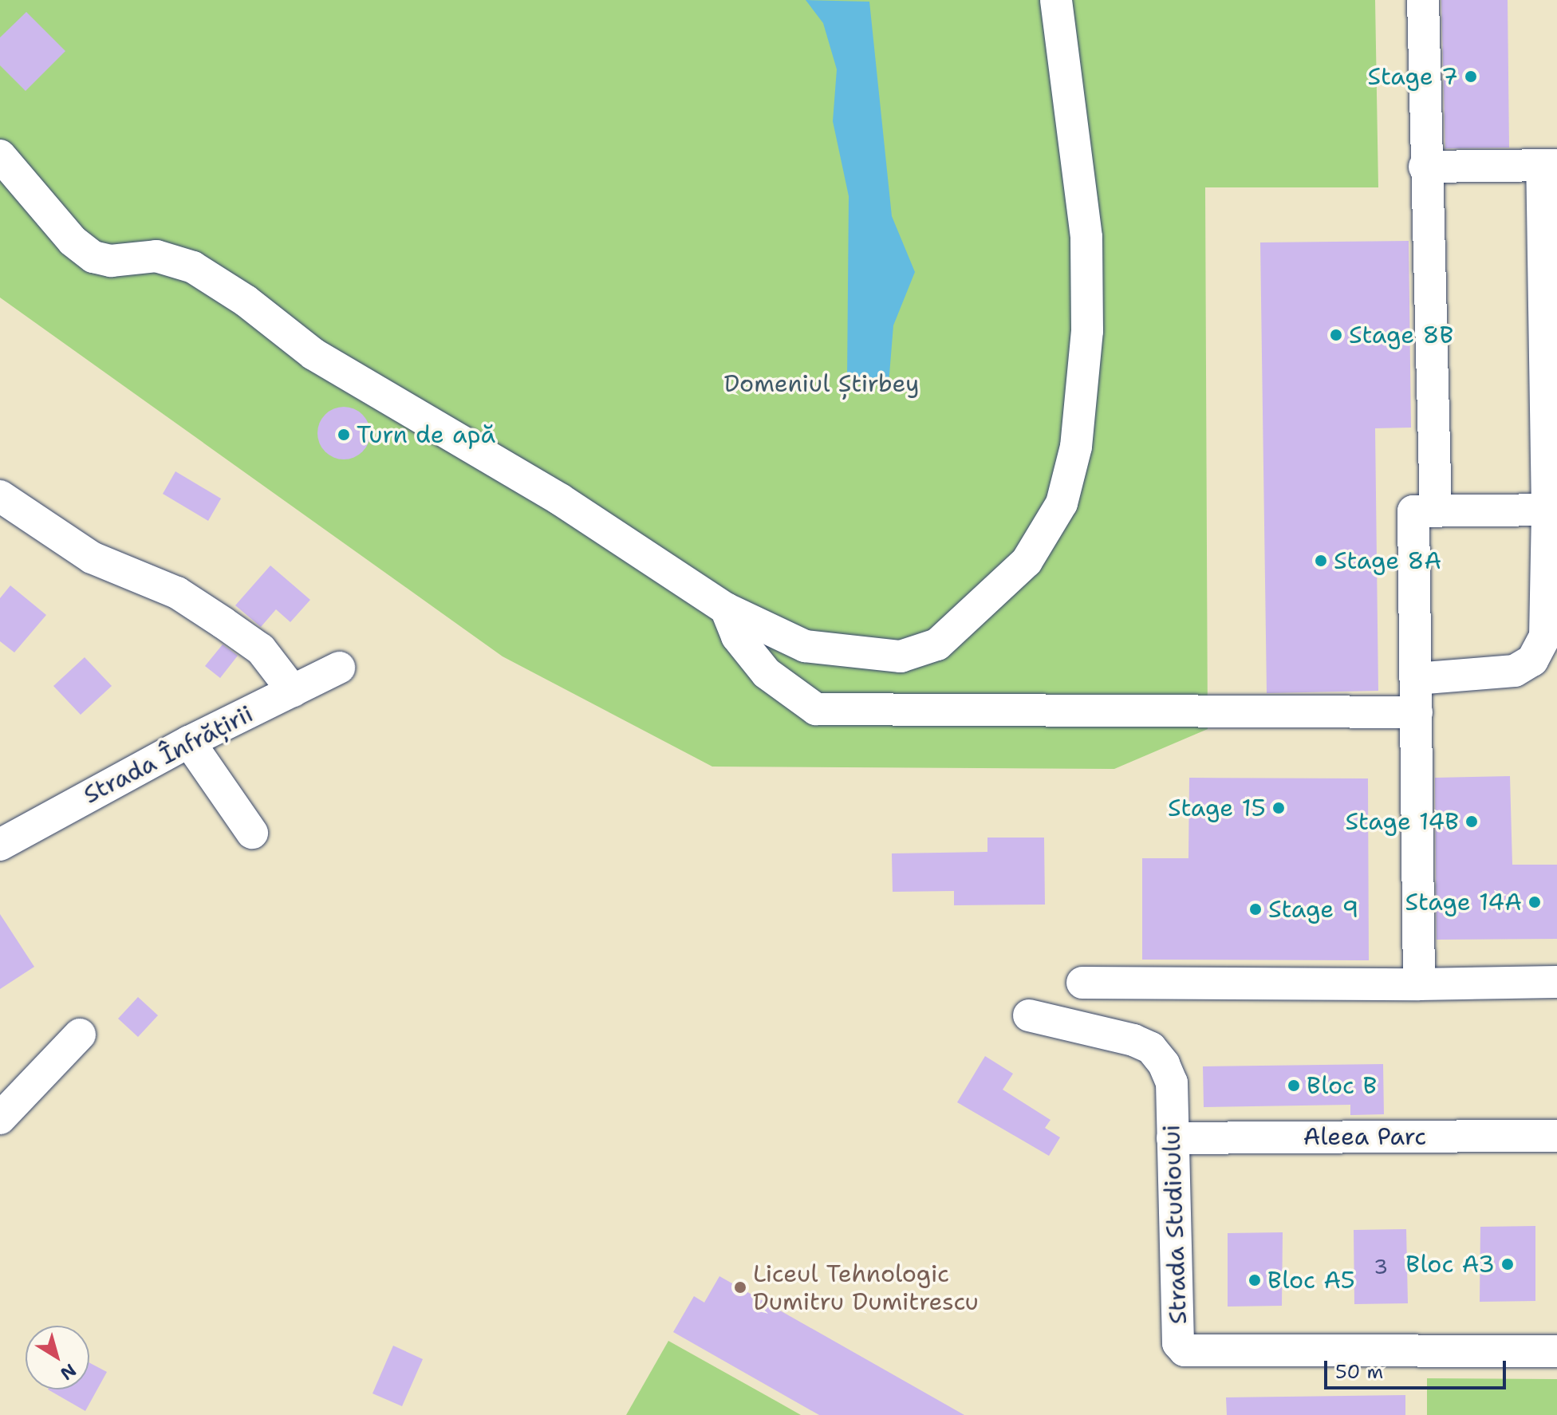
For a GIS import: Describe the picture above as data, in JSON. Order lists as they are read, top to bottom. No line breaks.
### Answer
{"streets":{"street":["Strada Înfrățirii","Aleea Parc","Strada Studioului"]},"crossings":[["Aleea Parc","Strada Studioului"]],"parks":["Domeniul Știrbey"],"places":["Stage 7","Stage 8B","Turn de apă","Stage 8A","Stage 15","Stage 14B","Stage 14A","Stage 9","Bloc B","Bloc A3","Bloc A5","Liceul Tehnologic Dumitru Dumitrescu"],"house_numbers":["3"],"scale_bar":"50 m","north":"bottom right"}
